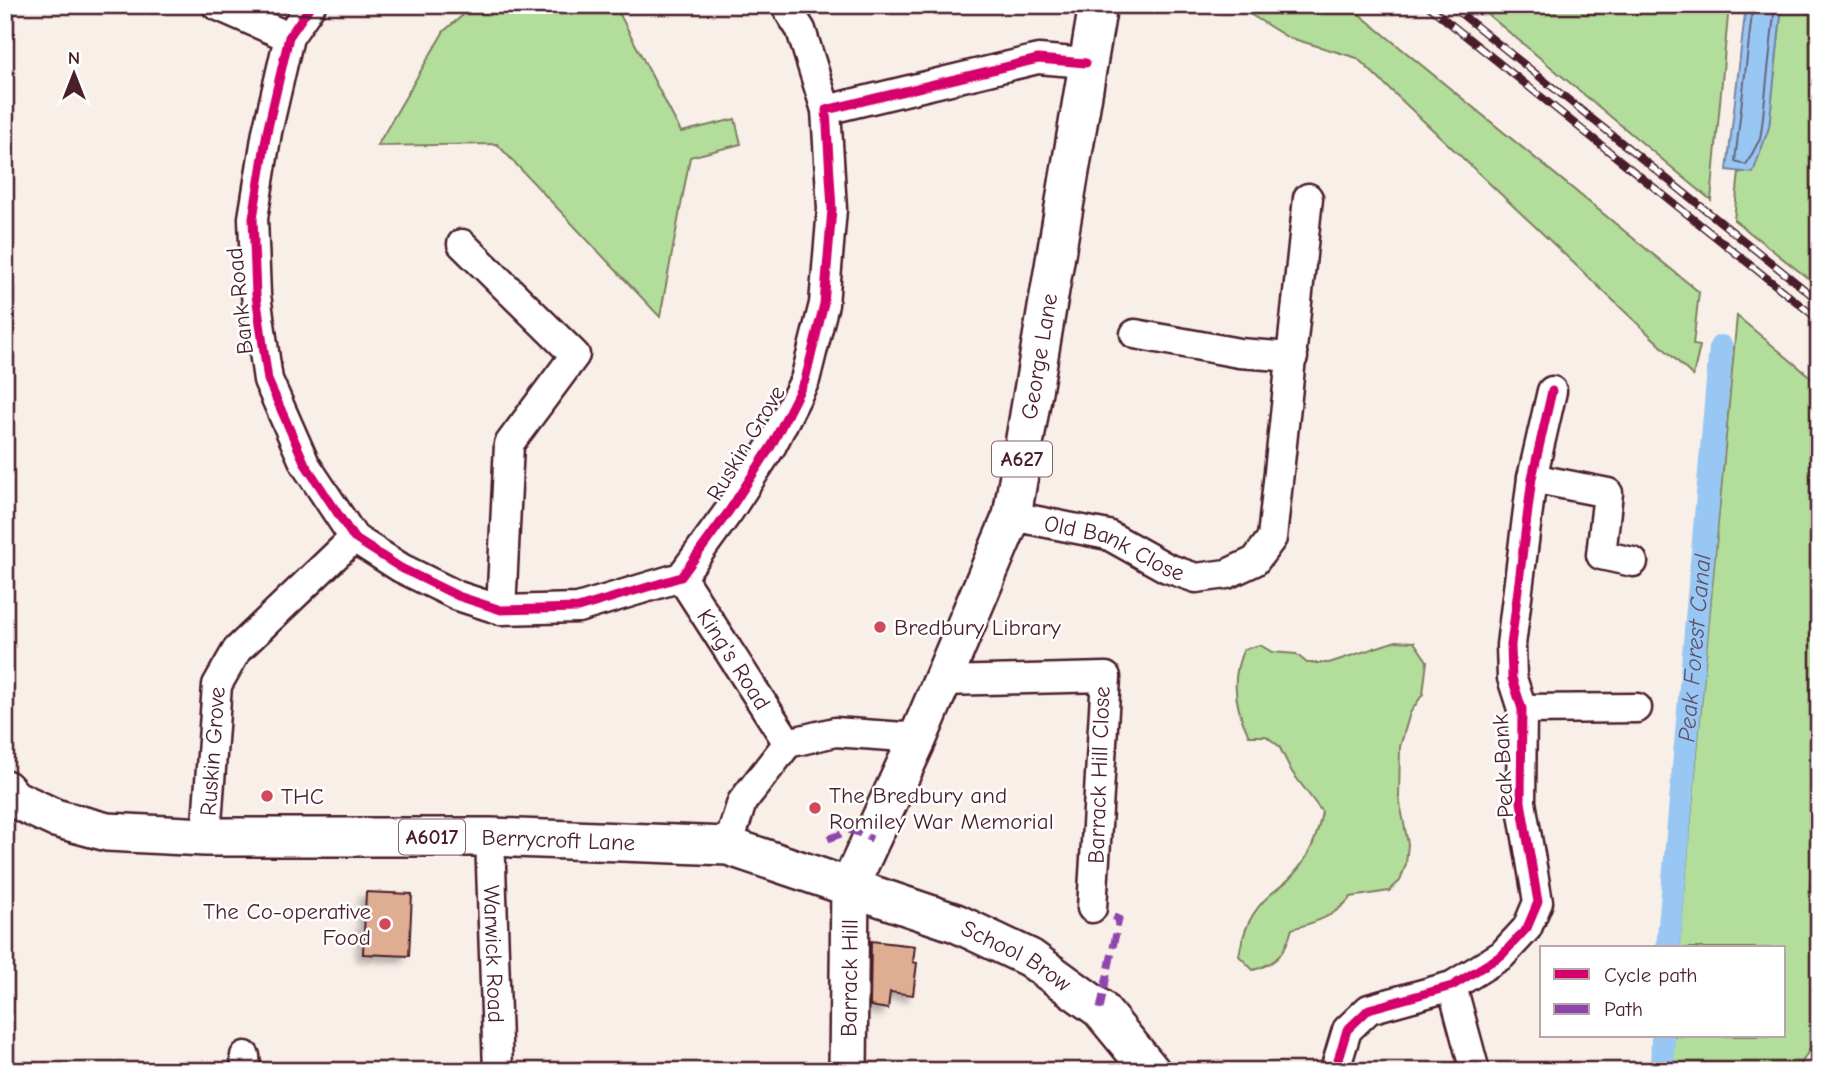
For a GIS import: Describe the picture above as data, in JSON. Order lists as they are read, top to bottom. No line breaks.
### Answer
{"streets":{"main road":["George Lane","A627","A6017","Berrycroft Lane","School Brow","Barrack Hill"],"street":["Bank Road","Ruskin Grove","Old Bank Close","King's Road","Peak Bank","Barrack Hill Close","Warwick Road"]},"crossings":[["Bank Road","Ruskin Grove"],["George Lane","Old Bank Close"],["George Lane","Barrack Hill Close"],["George Lane","Berrycroft Lane"],["George Lane","School Brow"],["George Lane","Barrack Hill"],["Ruskin Grove","King's Road"],["Ruskin Grove","Berrycroft Lane"],["Berrycroft Lane","Warwick Road"],["Berrycroft Lane","School Brow"],["Berrycroft Lane","Barrack Hill"],["School Brow","Barrack Hill"]],"water":["Peak Forest Canal"],"places":["Bredbury Library","THC","The Bredbury and Romiley War Memorial","The Co-operative Food"],"legend":["Cycle path","Path"],"north":"top"}
